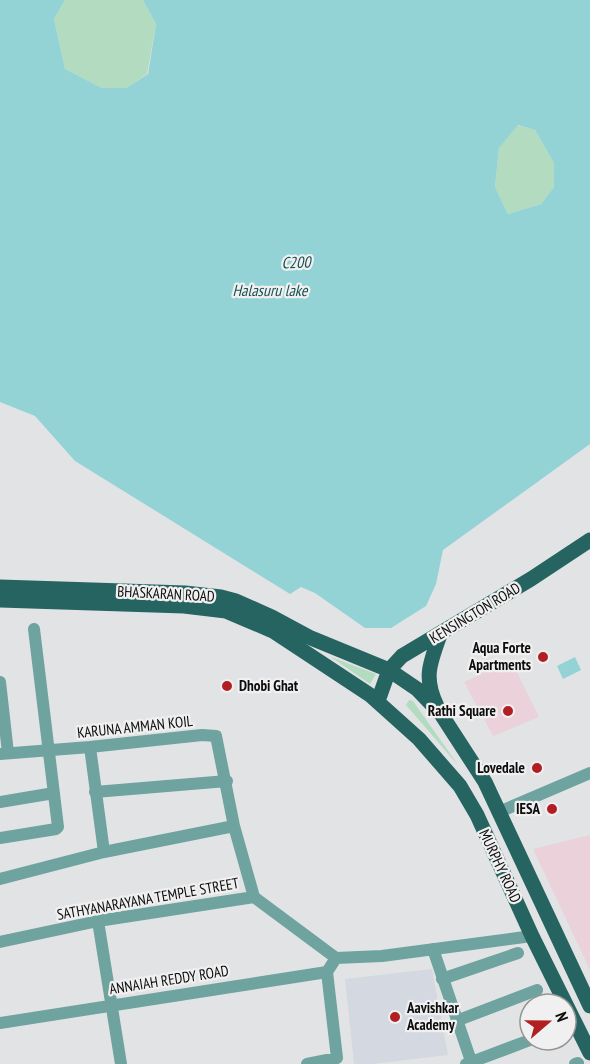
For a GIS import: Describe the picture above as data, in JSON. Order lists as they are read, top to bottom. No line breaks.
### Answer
{"streets":{"main road":["BHASKARAN ROAD","KENSINGTON ROAD","MURPHY ROAD"],"street":["KARUNA AMMAN KOIL","SATHYANARAYANA TEMPLE STREET","ANNAIAH REDDY ROAD"]},"crossings":[["BHASKARAN ROAD","KENSINGTON ROAD"],["BHASKARAN ROAD","MURPHY ROAD"],["KENSINGTON ROAD","MURPHY ROAD"],["KARUNA AMMAN KOIL","SATHYANARAYANA TEMPLE STREET"]],"water":["C200","Halasuru lake"],"places":["Aqua Forte Apartments","Dhobi Ghat","Rathi Square","Lovedale","IESA","Aavishkar Academy"],"north":"right"}
